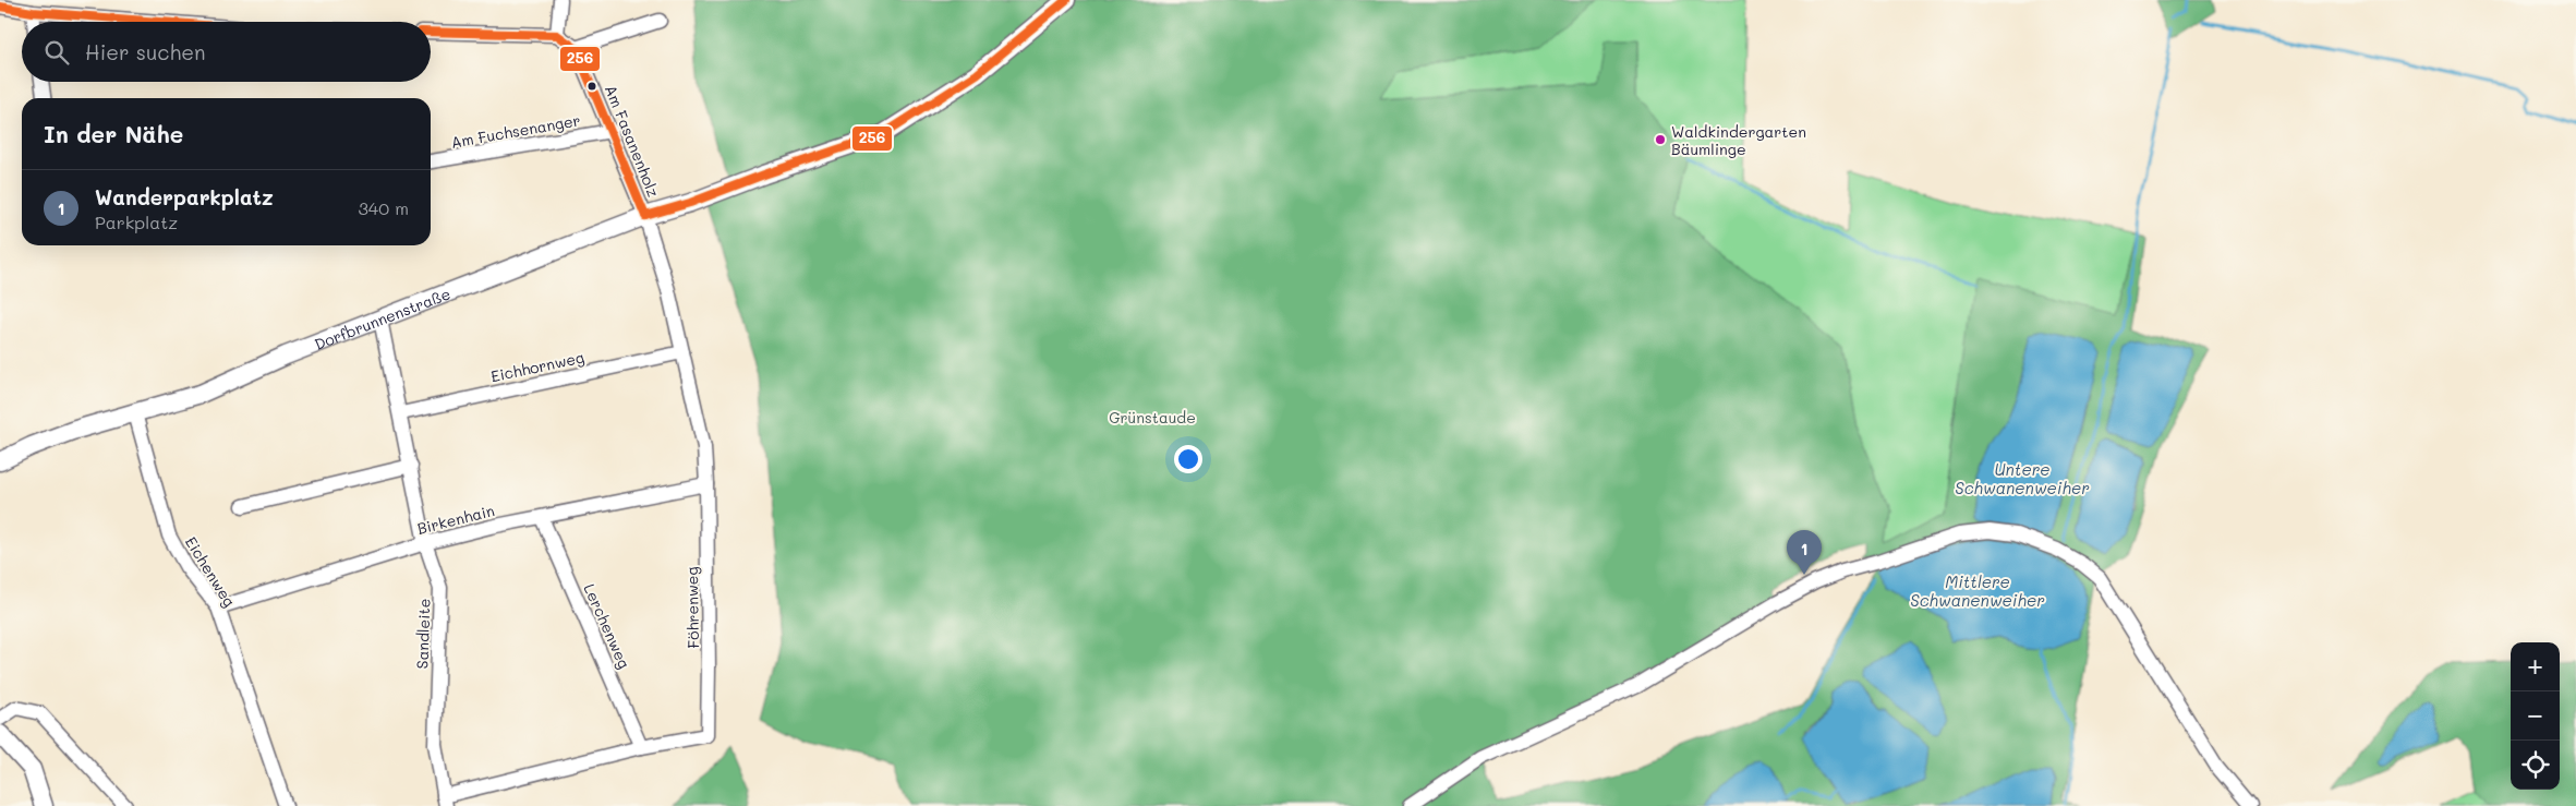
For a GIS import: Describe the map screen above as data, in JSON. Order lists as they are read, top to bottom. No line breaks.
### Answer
{"streets":{"street":["Am Fuchsenanger","Am Fasanenholz","Dorfbrunnenstraße","Eichhornweg","Birkenhain","Eichenweg","Föhrenweg","Lerchenweg","Sandleite"]},"crossings":[["Am Fuchsenanger","Am Fasanenholz"],["Am Fasanenholz","Dorfbrunnenstraße"],["Am Fasanenholz","Föhrenweg"],["Dorfbrunnenstraße","Eichenweg"],["Dorfbrunnenstraße","Föhrenweg"],["Dorfbrunnenstraße","Sandleite"],["Eichhornweg","Föhrenweg"],["Eichhornweg","Sandleite"],["Birkenhain","Eichenweg"],["Birkenhain","Föhrenweg"],["Birkenhain","Lerchenweg"],["Birkenhain","Sandleite"],["Föhrenweg","Lerchenweg"],["Föhrenweg","Sandleite"]],"water":["Untere Schwanenweiher","Mittlere Schwanenweiher"],"parks":["Grünstaude"],"places":["Waldkindergarten Bäumlinge"],"lines":["transit line 256"],"page":{"search":"Hier suchen","heading":"In der Nähe","list":[{"mark":"1","name":"Wanderparkplatz","note":"Parkplatz","value":"340 m"}],"pins":"1","map_buttons":["+","−"]}}
